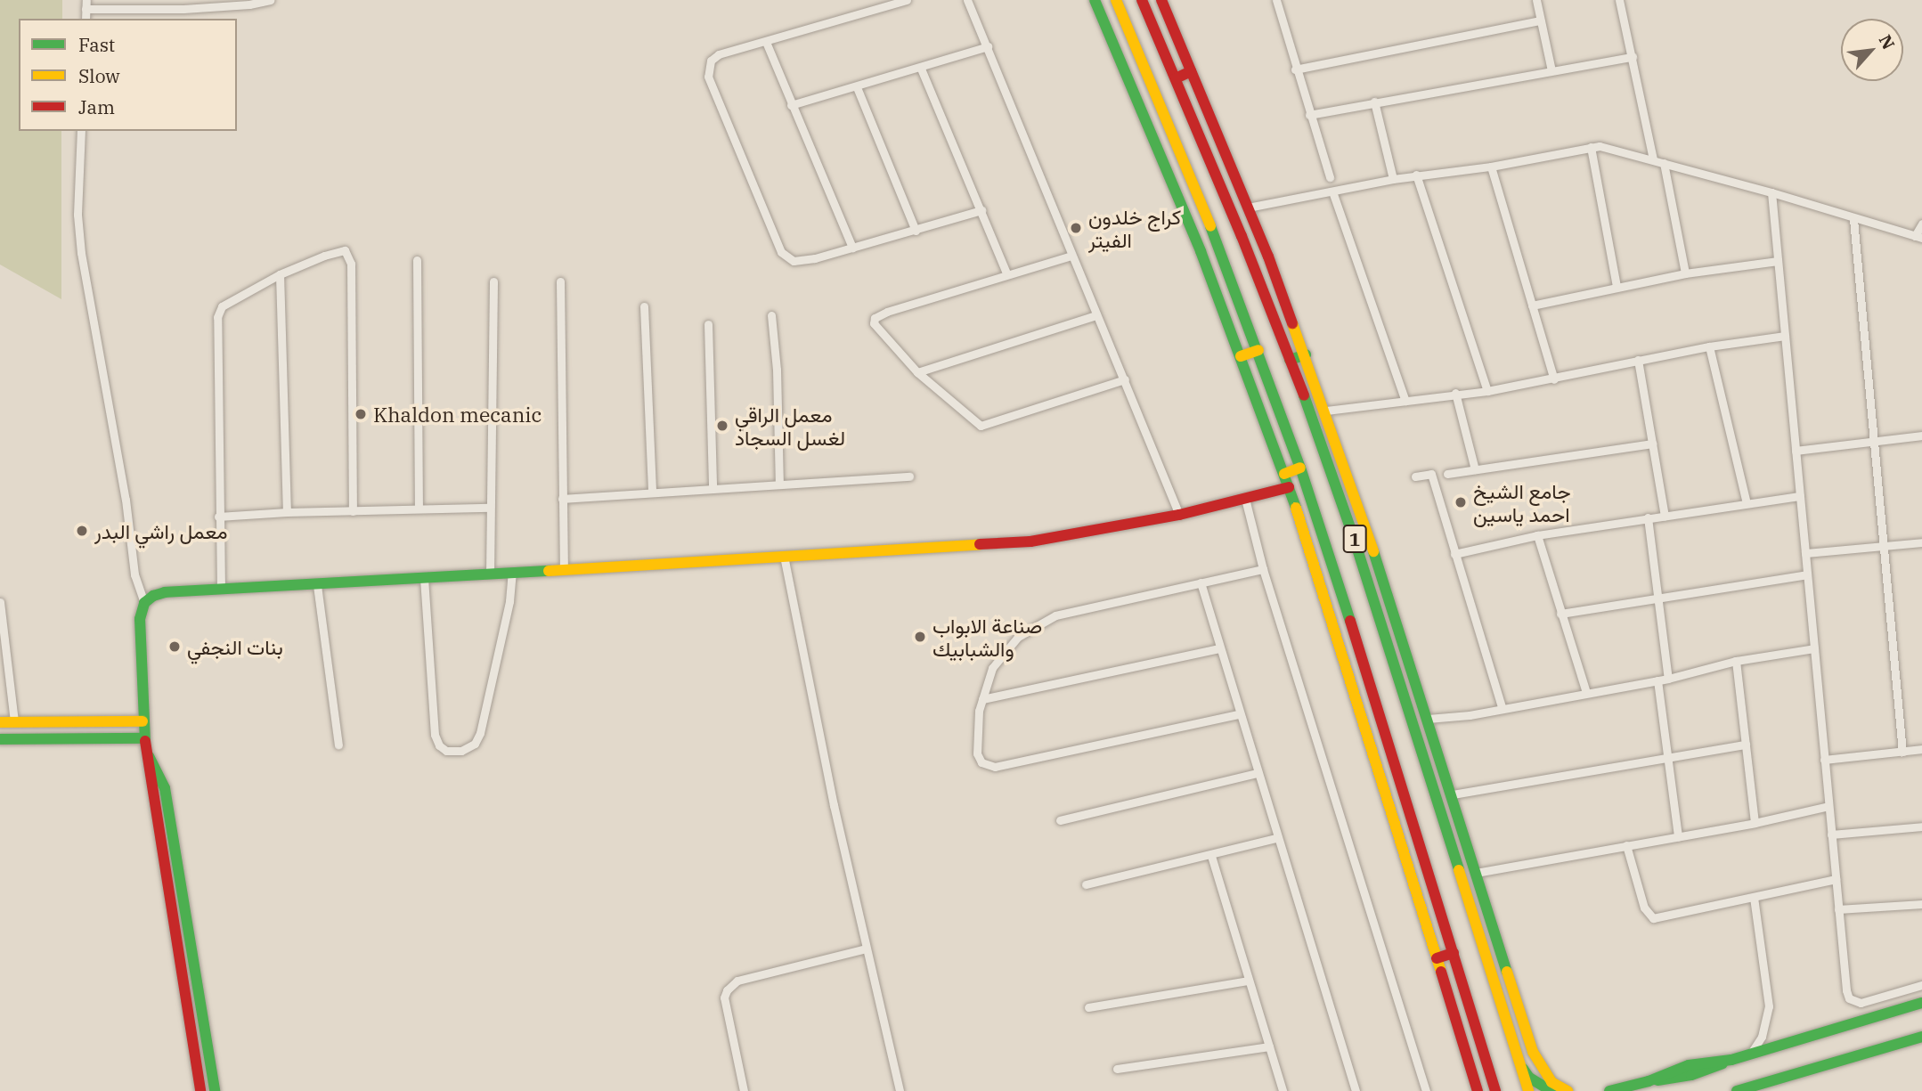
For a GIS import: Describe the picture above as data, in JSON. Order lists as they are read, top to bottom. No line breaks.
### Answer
{"streets":{"main road":["1"]},"places":["كراج خلدون الفيتر","Khaldon mecanic","معمل الراقي لغسل السجاد","جامع الشيخ احمد ياسين","معمل راشي البدر","صناعة الابواب والشبابيك","بنات النجفي"],"legend":["Fast","Slow","Jam"],"north":"top right"}
